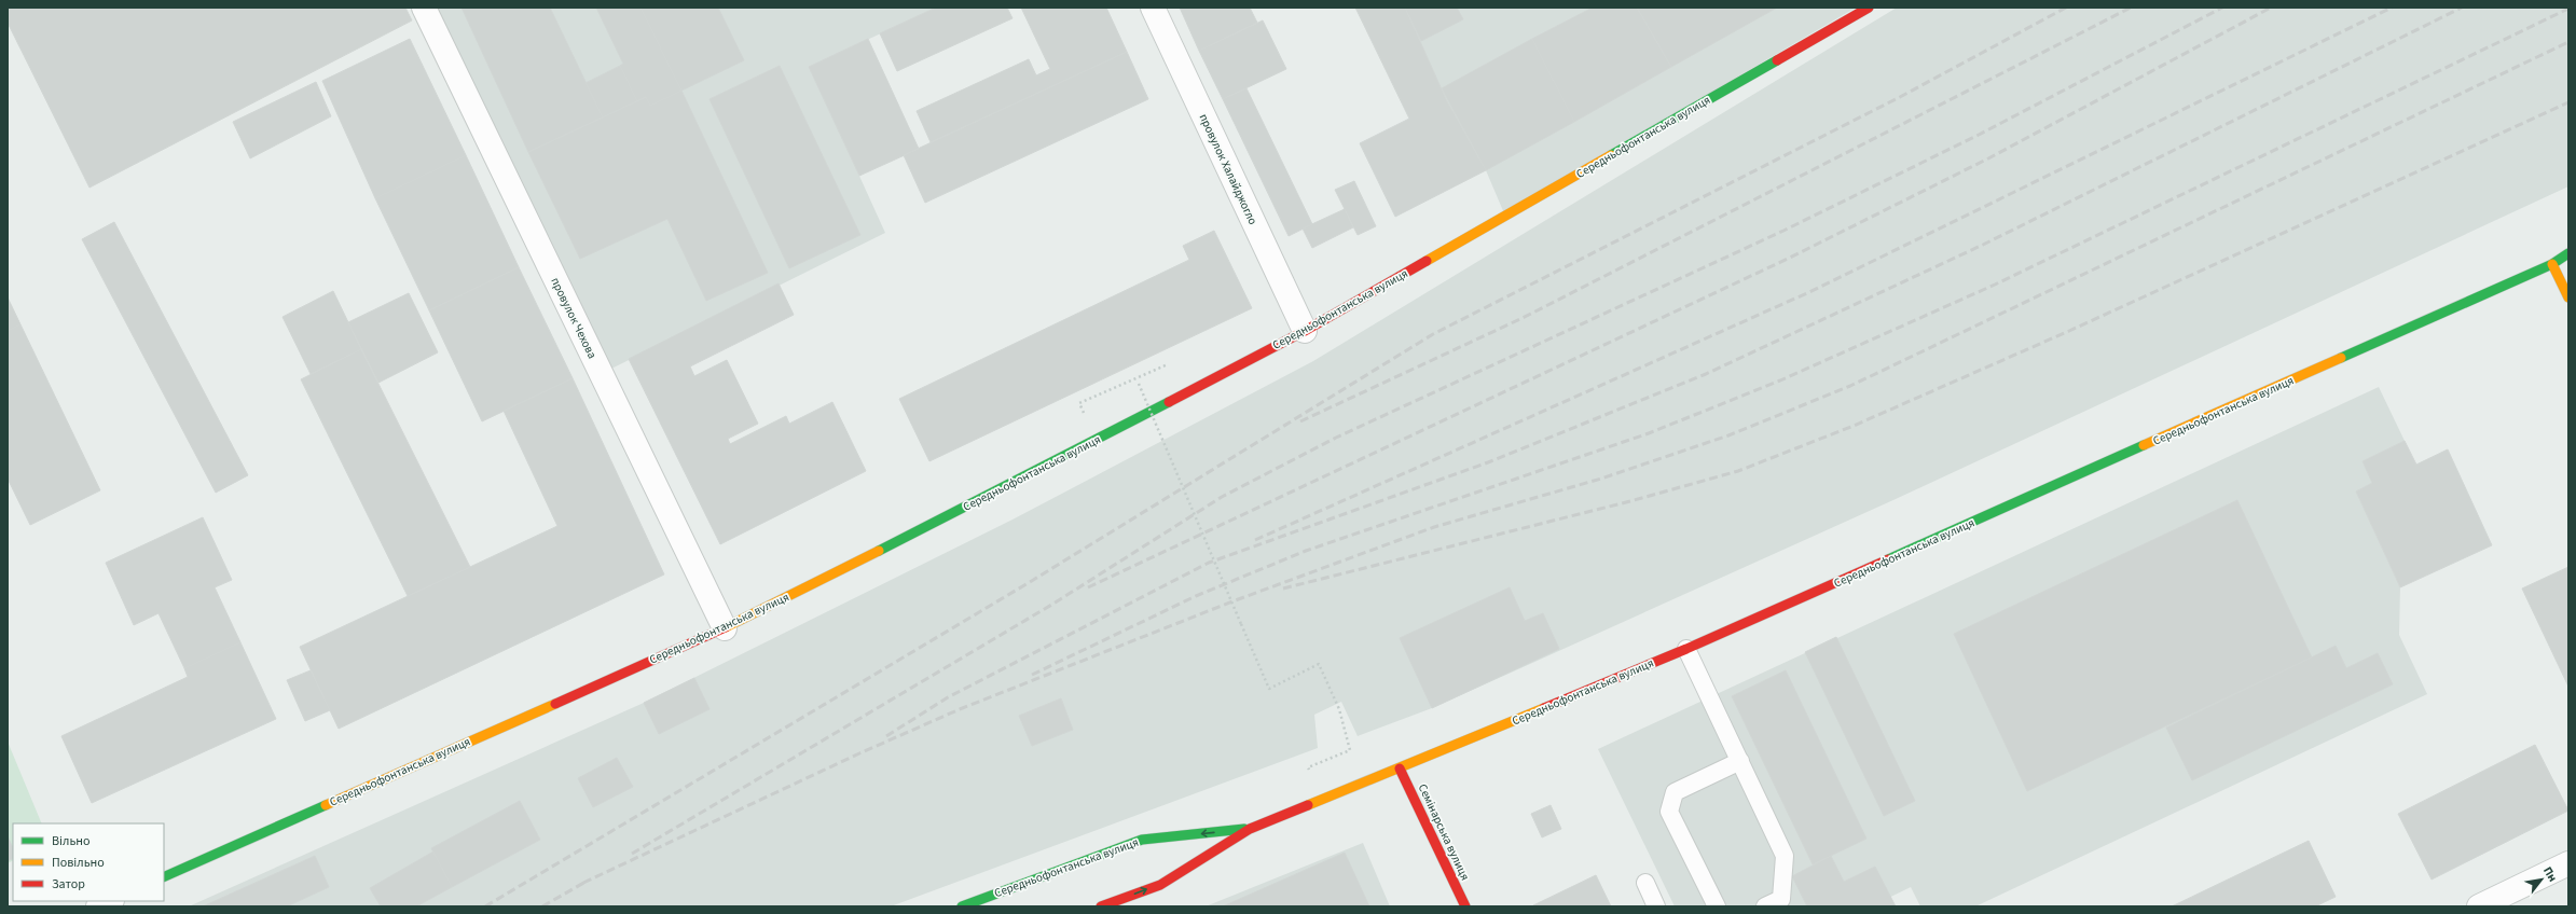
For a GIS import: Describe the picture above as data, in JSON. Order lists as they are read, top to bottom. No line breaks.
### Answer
{"streets":{"street":["Середньофонтанська вулиця","провулок Халайджогло","провулок Чехова","Семінарська вулиця"]},"crossings":[["Середньофонтанська вулиця","провулок Халайджогло"],["Середньофонтанська вулиця","провулок Чехова"],["Середньофонтанська вулиця","Семінарська вулиця"]],"legend":["Вільно","Повільно","Затор"],"north":"top right"}
